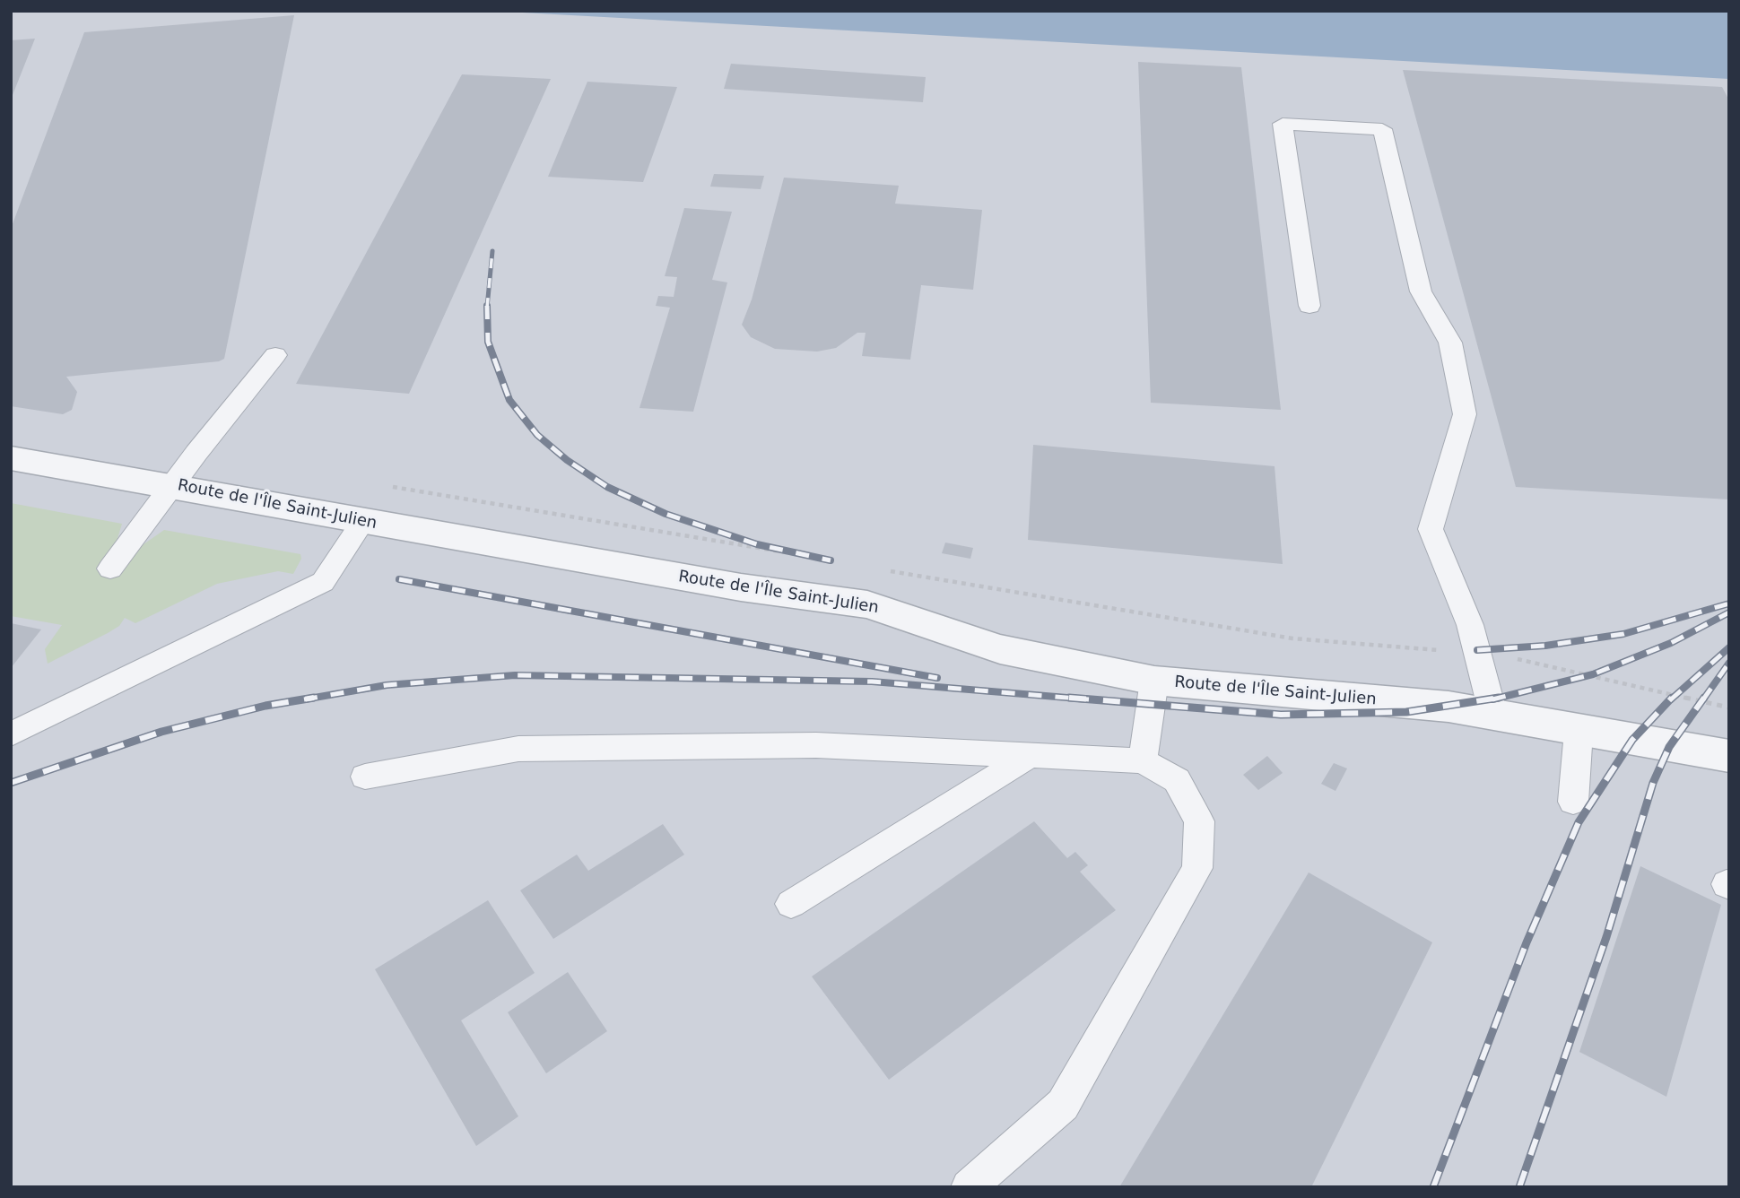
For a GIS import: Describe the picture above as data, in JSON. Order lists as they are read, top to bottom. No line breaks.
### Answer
{"streets":{"street":["Route de l'Île Saint-Julien"]}}
